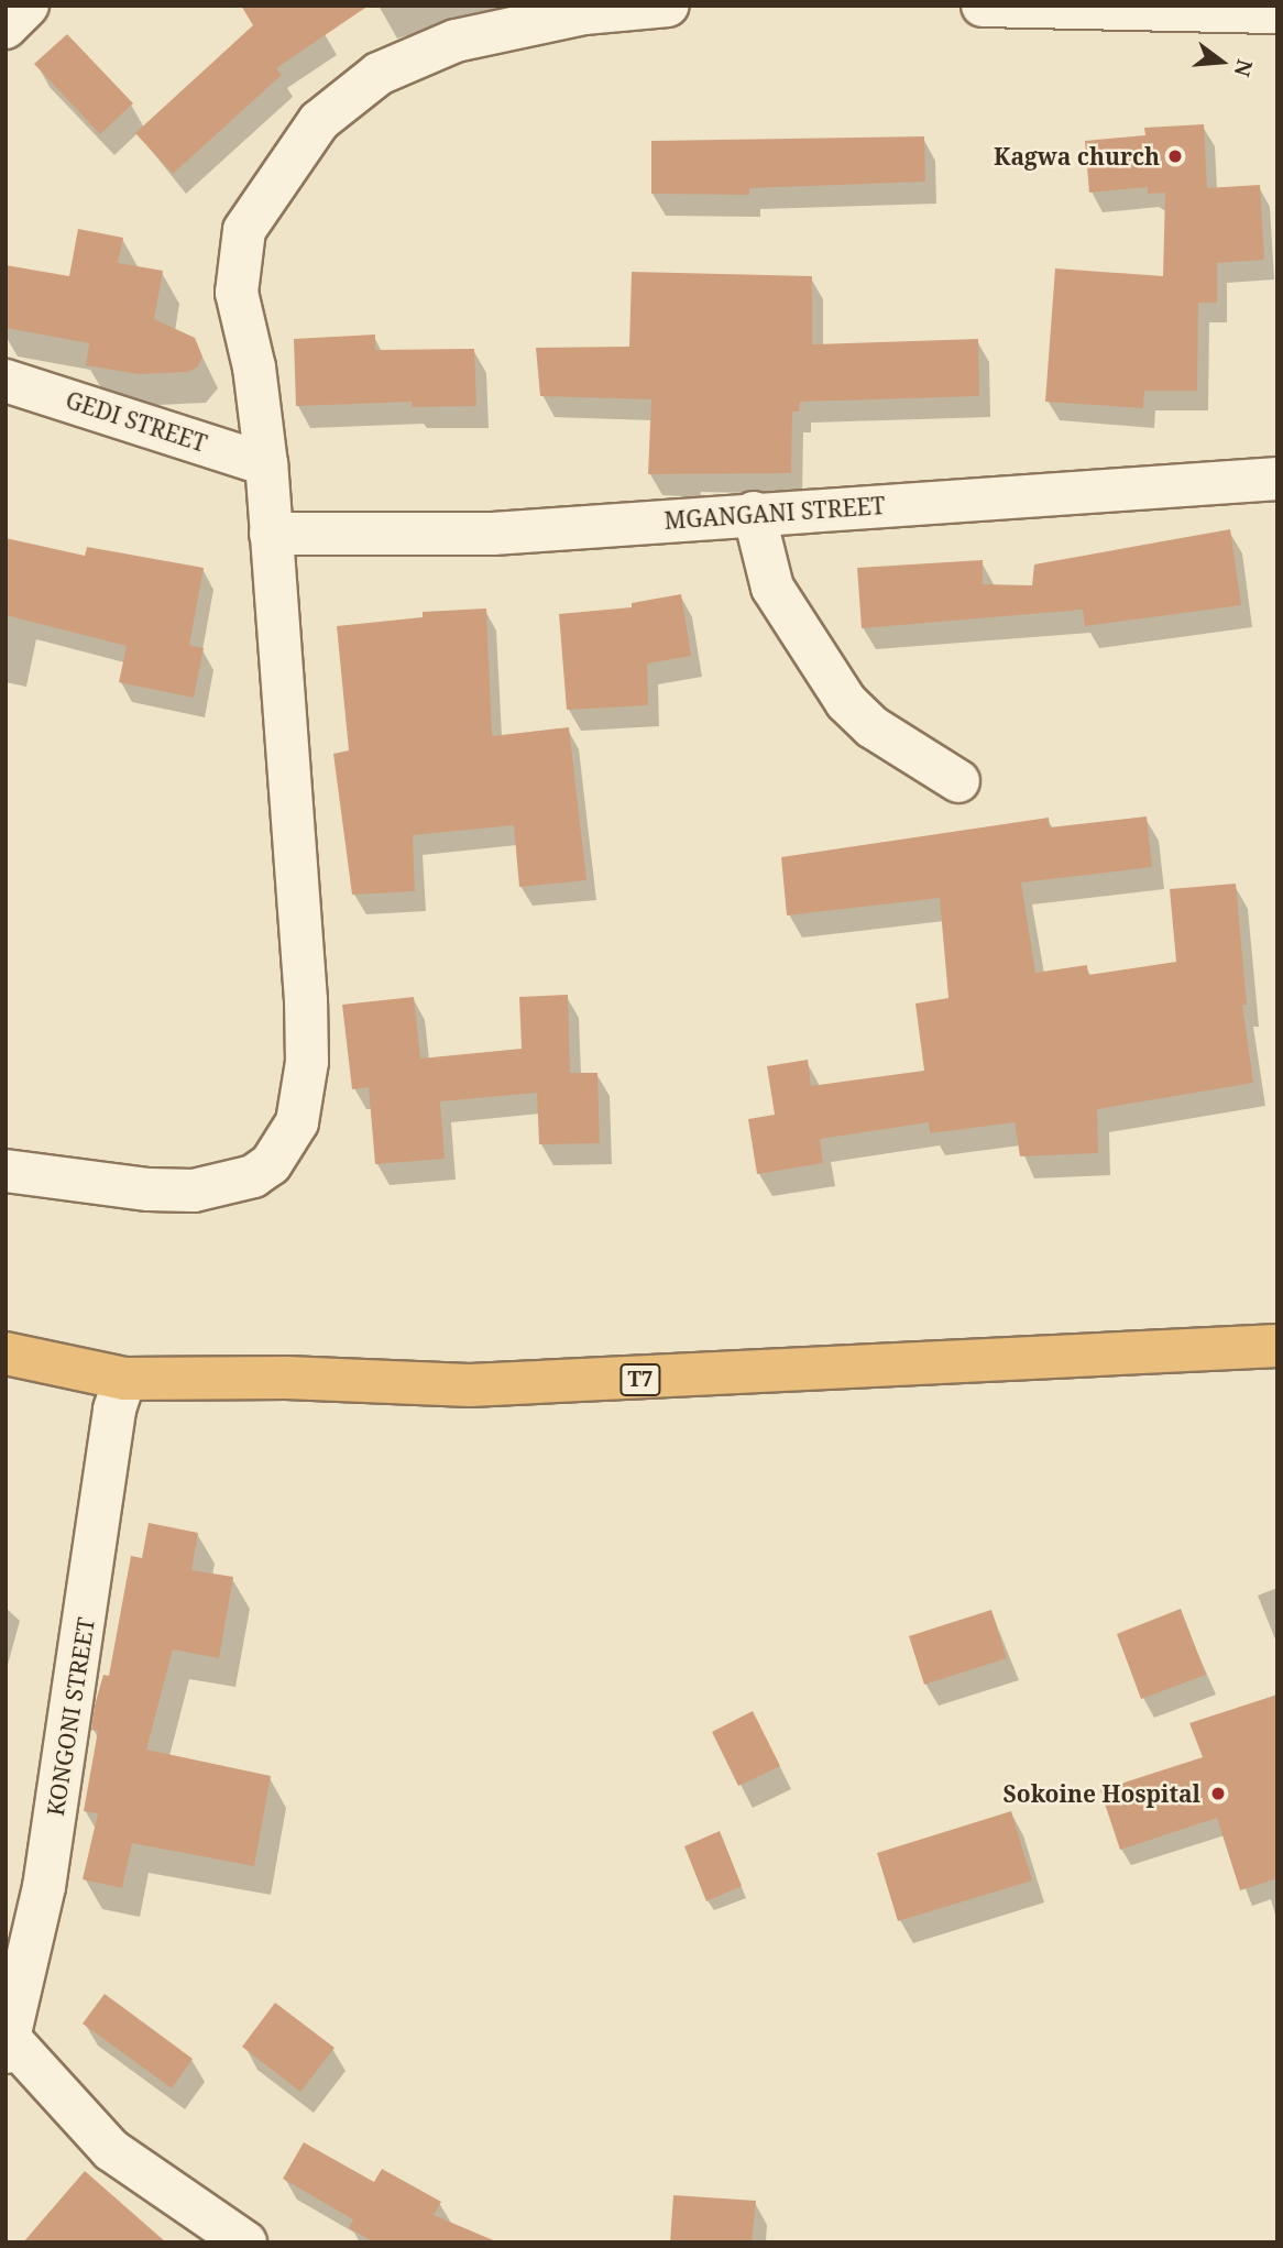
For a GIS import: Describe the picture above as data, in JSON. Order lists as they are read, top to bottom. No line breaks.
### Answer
{"streets":{"highway":["T7"],"street":["GEDI STREET","MGANGANI STREET","KONGONI STREET"]},"crossings":[["T7","KONGONI STREET"]],"places":["Kagwa church","Sokoine Hospital"],"north":"right"}
